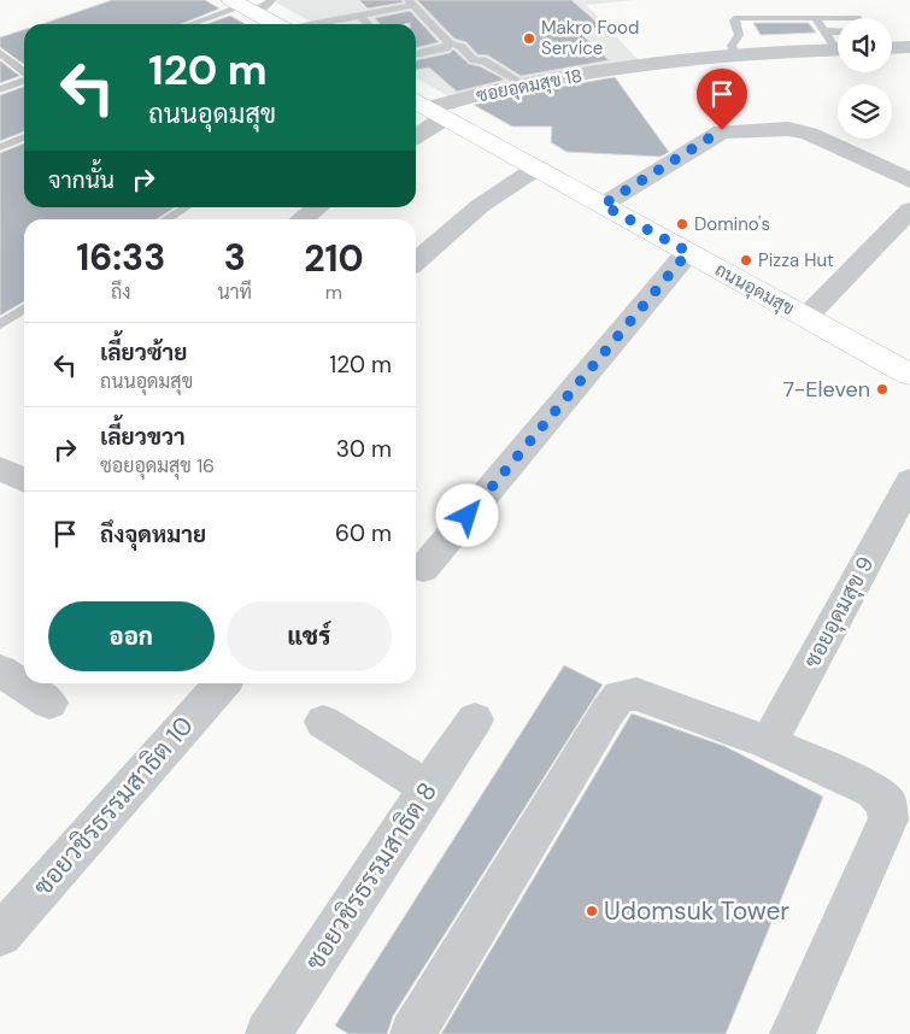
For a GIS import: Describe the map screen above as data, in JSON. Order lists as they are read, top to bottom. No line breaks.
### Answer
{"streets":{"main road":["ถนนอุดมสุข"],"street":["ซอยอุดมสุข 18","ซอยอุดมสุข 9","ซอยวชิรธรรมสาธิต 10","ซอยวชิรธรรมสาธิต 8"]},"crossings":[["ซอยอุดมสุข 18","ถนนอุดมสุข"]],"places":["Makro Food Service","Domino's","Pizza Hut","7-Eleven","Udomsuk Tower"],"page":{"turn":["120 m","ถนนอุดมสุข"],"then":"จากนั้น","eta":["16:33","ถึง","3","นาที","210","m"],"list":[{"name":"เลี้ยวซ้าย","note":"ถนนอุดมสุข","value":"120 m"},{"name":"เลี้ยวขวา","note":"ซอยอุดมสุข 16","value":"30 m"},{"name":"ถึงจุดหมาย","value":"60 m"}],"buttons":["ออก","แชร์"]}}
